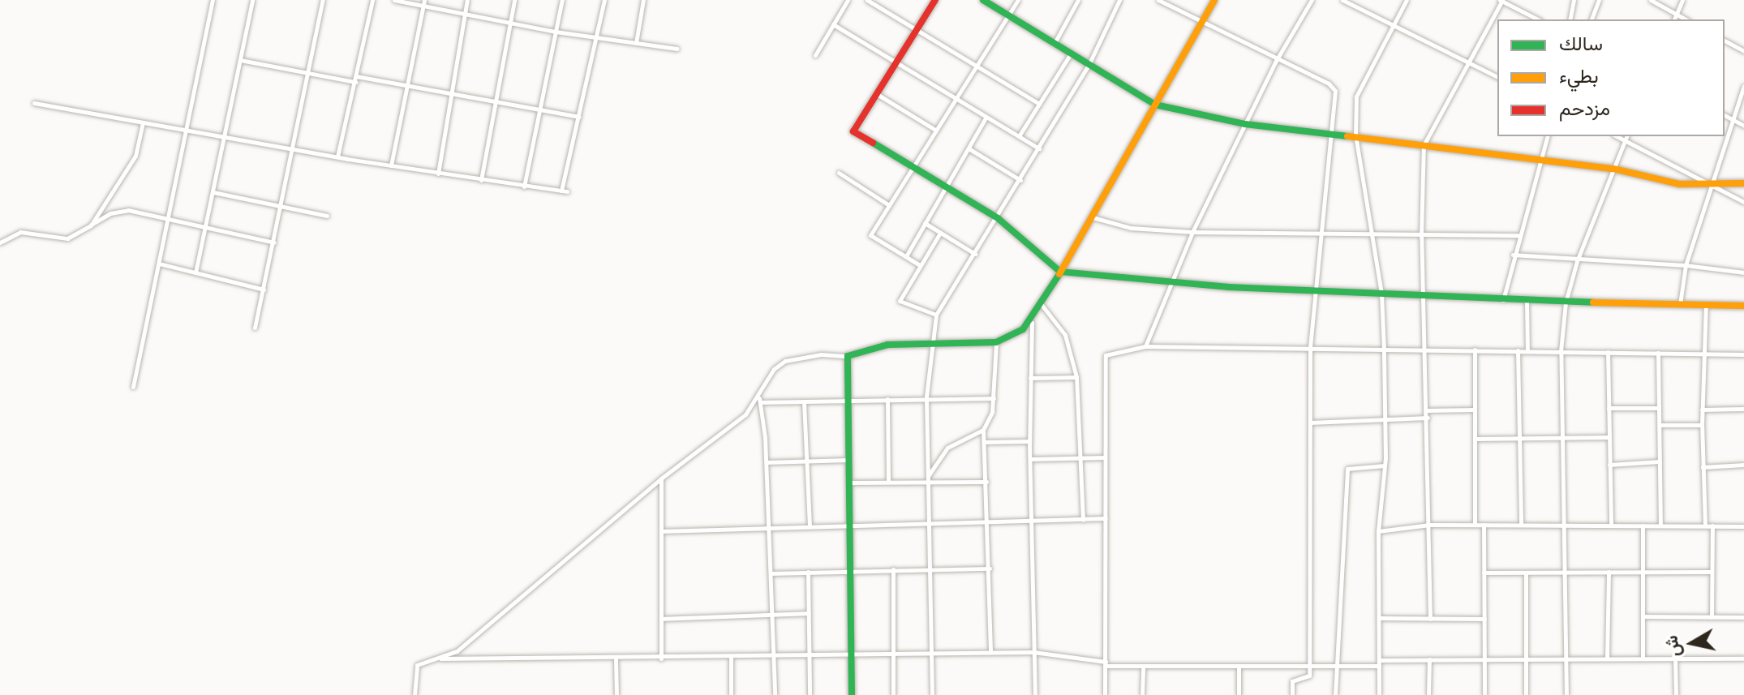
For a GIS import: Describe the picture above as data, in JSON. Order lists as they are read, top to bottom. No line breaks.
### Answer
{"legend":["سالك","بطيء","مزدحم"],"north":"left"}
